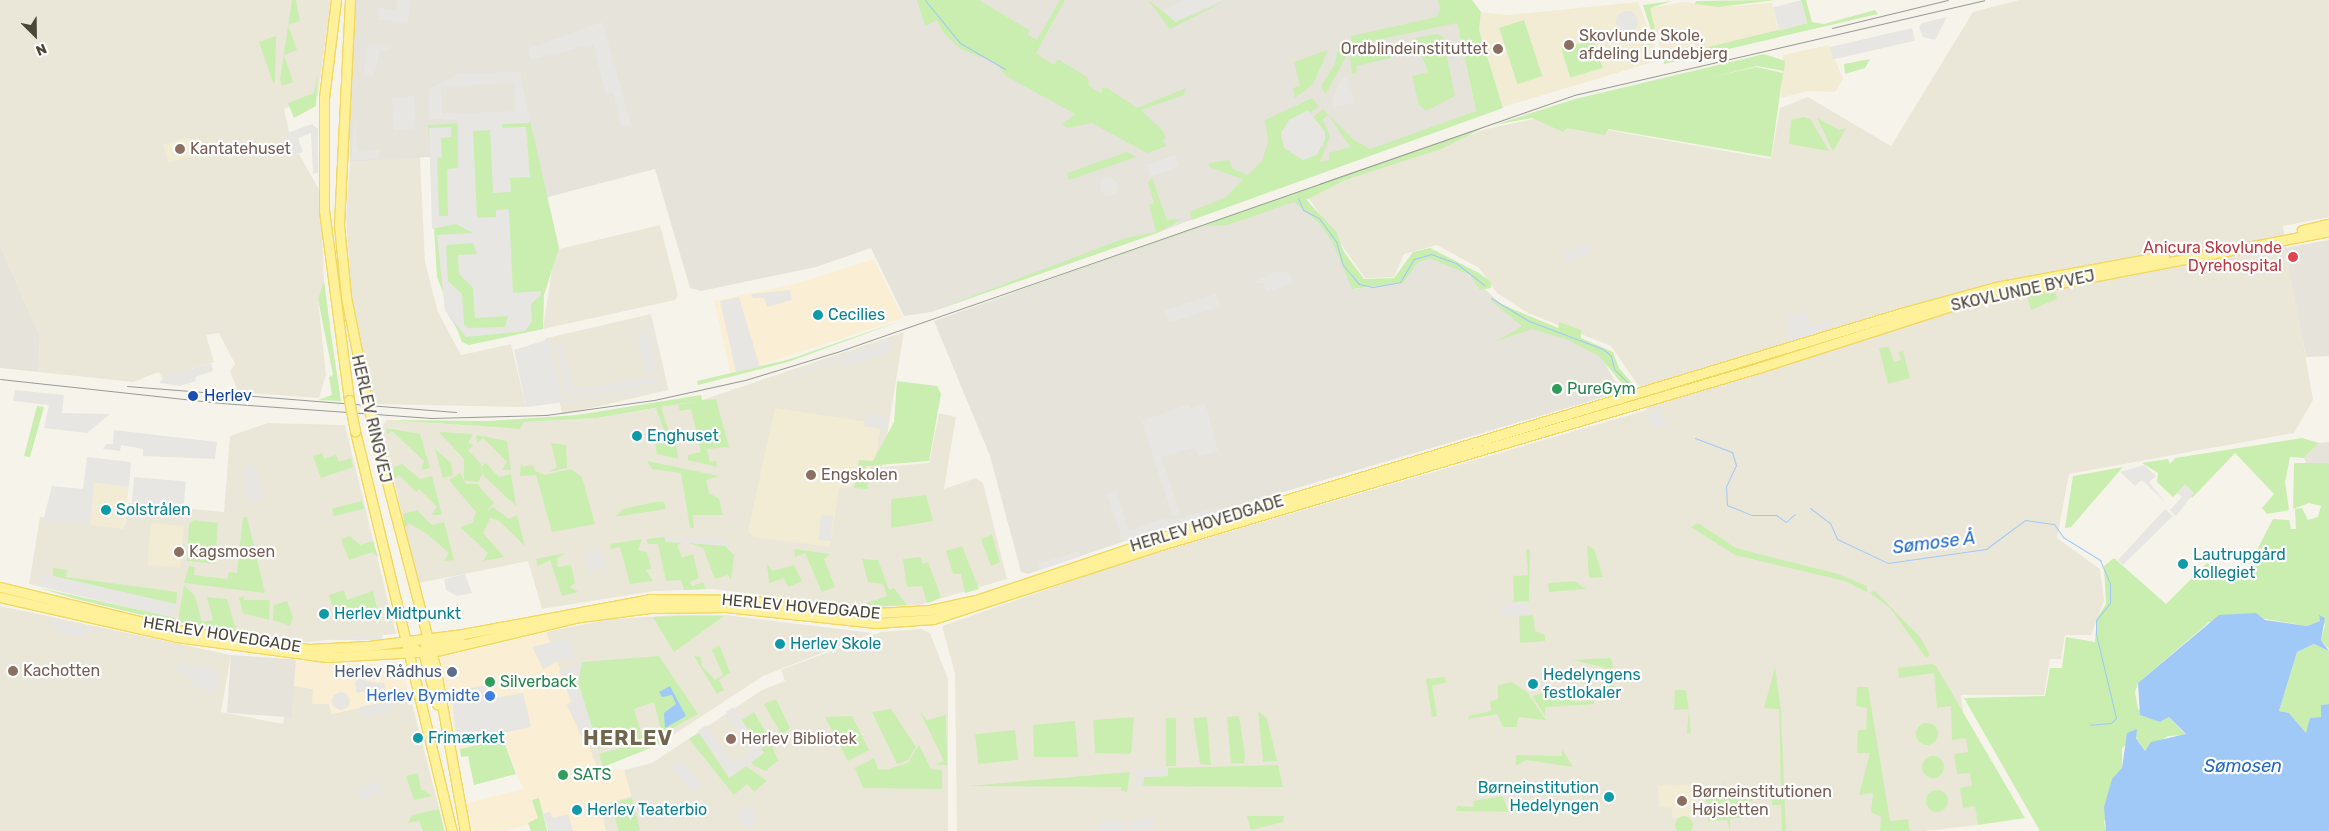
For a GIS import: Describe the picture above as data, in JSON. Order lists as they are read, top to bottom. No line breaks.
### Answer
{"streets":{"main road":["SKOVLUNDE BYVEJ","HERLEV RINGVEJ","HERLEV HOVEDGADE"]},"crossings":[["SKOVLUNDE BYVEJ","HERLEV HOVEDGADE"],["HERLEV RINGVEJ","HERLEV HOVEDGADE"]],"districts":["HERLEV"],"water":["Sømose Å","Sømosen"],"places":["Skovlunde Skole, afdeling Lundebjerg","Ordblindeinstituttet","Kantatehuset","Anicura Skovlunde Dyrehospital","Cecilies","PureGym","Herlev","Enghuset","Engskolen","Solstrålen","Kagsmosen","Lautrupgård kollegiet","Herlev Midtpunkt","Herlev Skole","Kachotten","Herlev Rådhus","Silverback","Hedelyngens festlokaler","Herlev Bymidte","Frimærket","Herlev Bibliotek","SATS","Børneinstitution Hedelyngen","Børneinstitutionen Højsletten","Herlev Teaterbio"],"north":"bottom right"}
